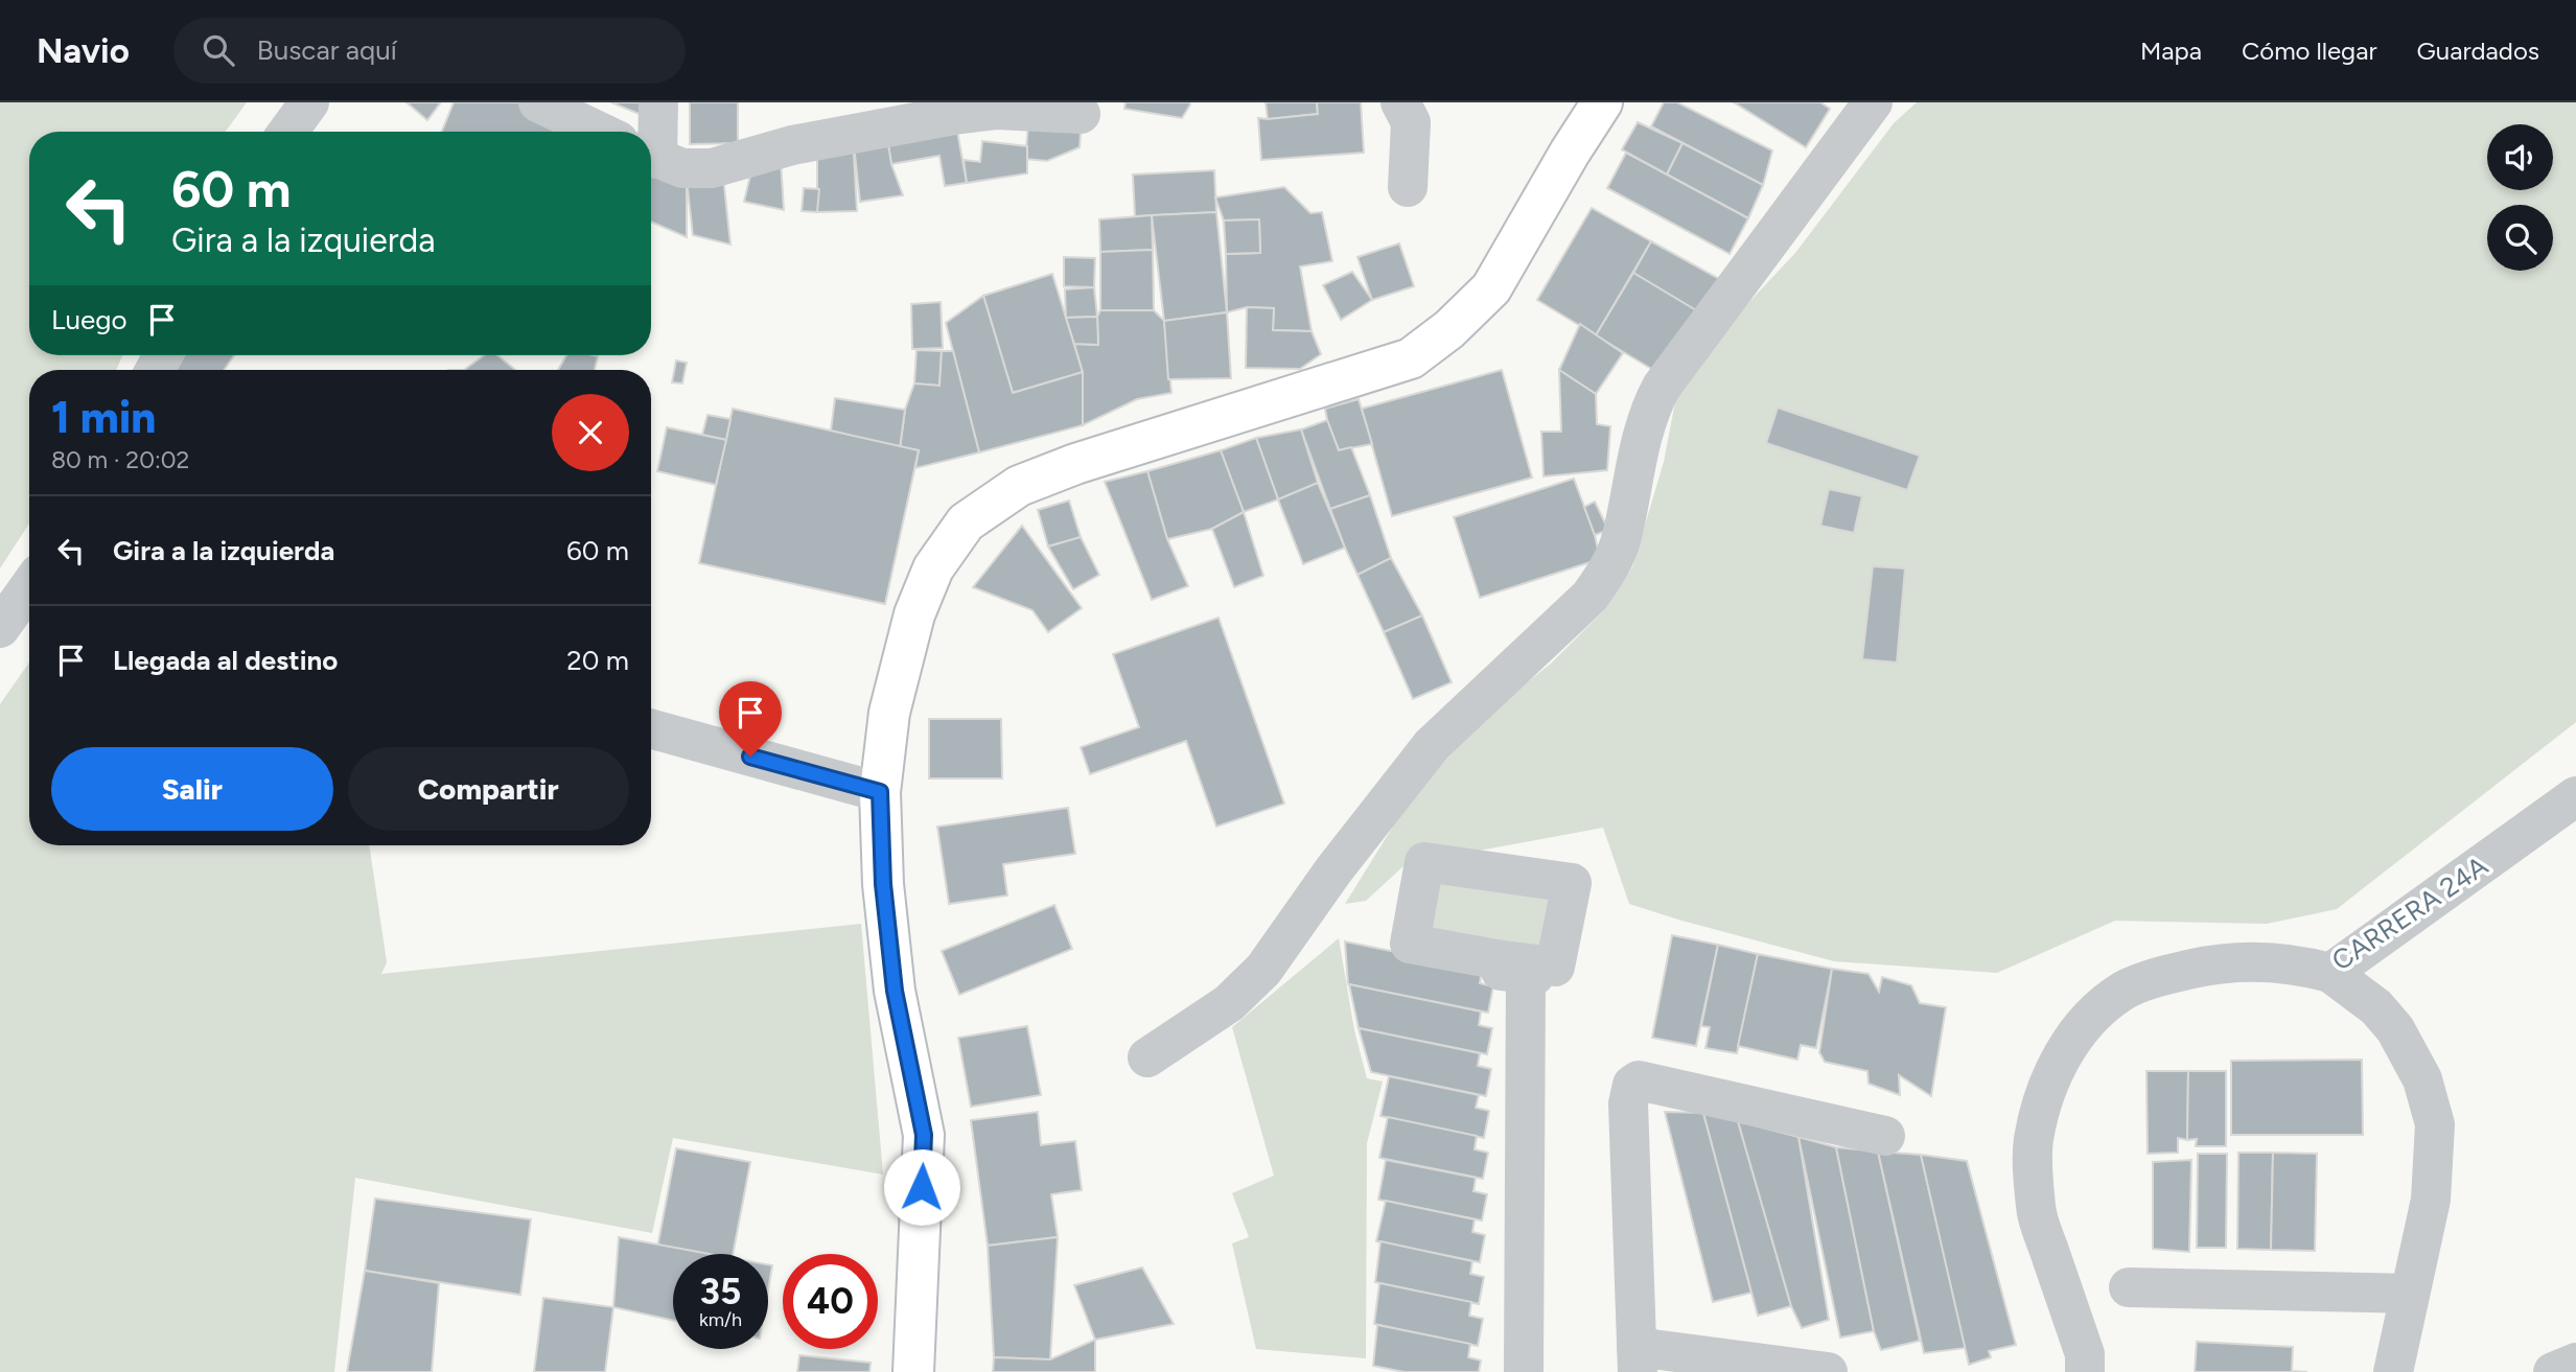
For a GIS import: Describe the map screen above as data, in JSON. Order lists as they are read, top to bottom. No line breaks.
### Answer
{"streets":{"street":["CARRERA 24A"]},"page":{"header":"Navio","search":"Buscar aquí","nav":["Mapa","Cómo llegar","Guardados"],"turn":["60 m","Gira a la izquierda"],"then":"Luego","heading":["1 min","80 m · 20:02"],"list":[{"name":"Gira a la izquierda","value":"60 m"},{"name":"Llegada al destino","value":"20 m"}],"buttons":["Salir","Compartir"],"speed":"35 km/h","limit":"40"}}
